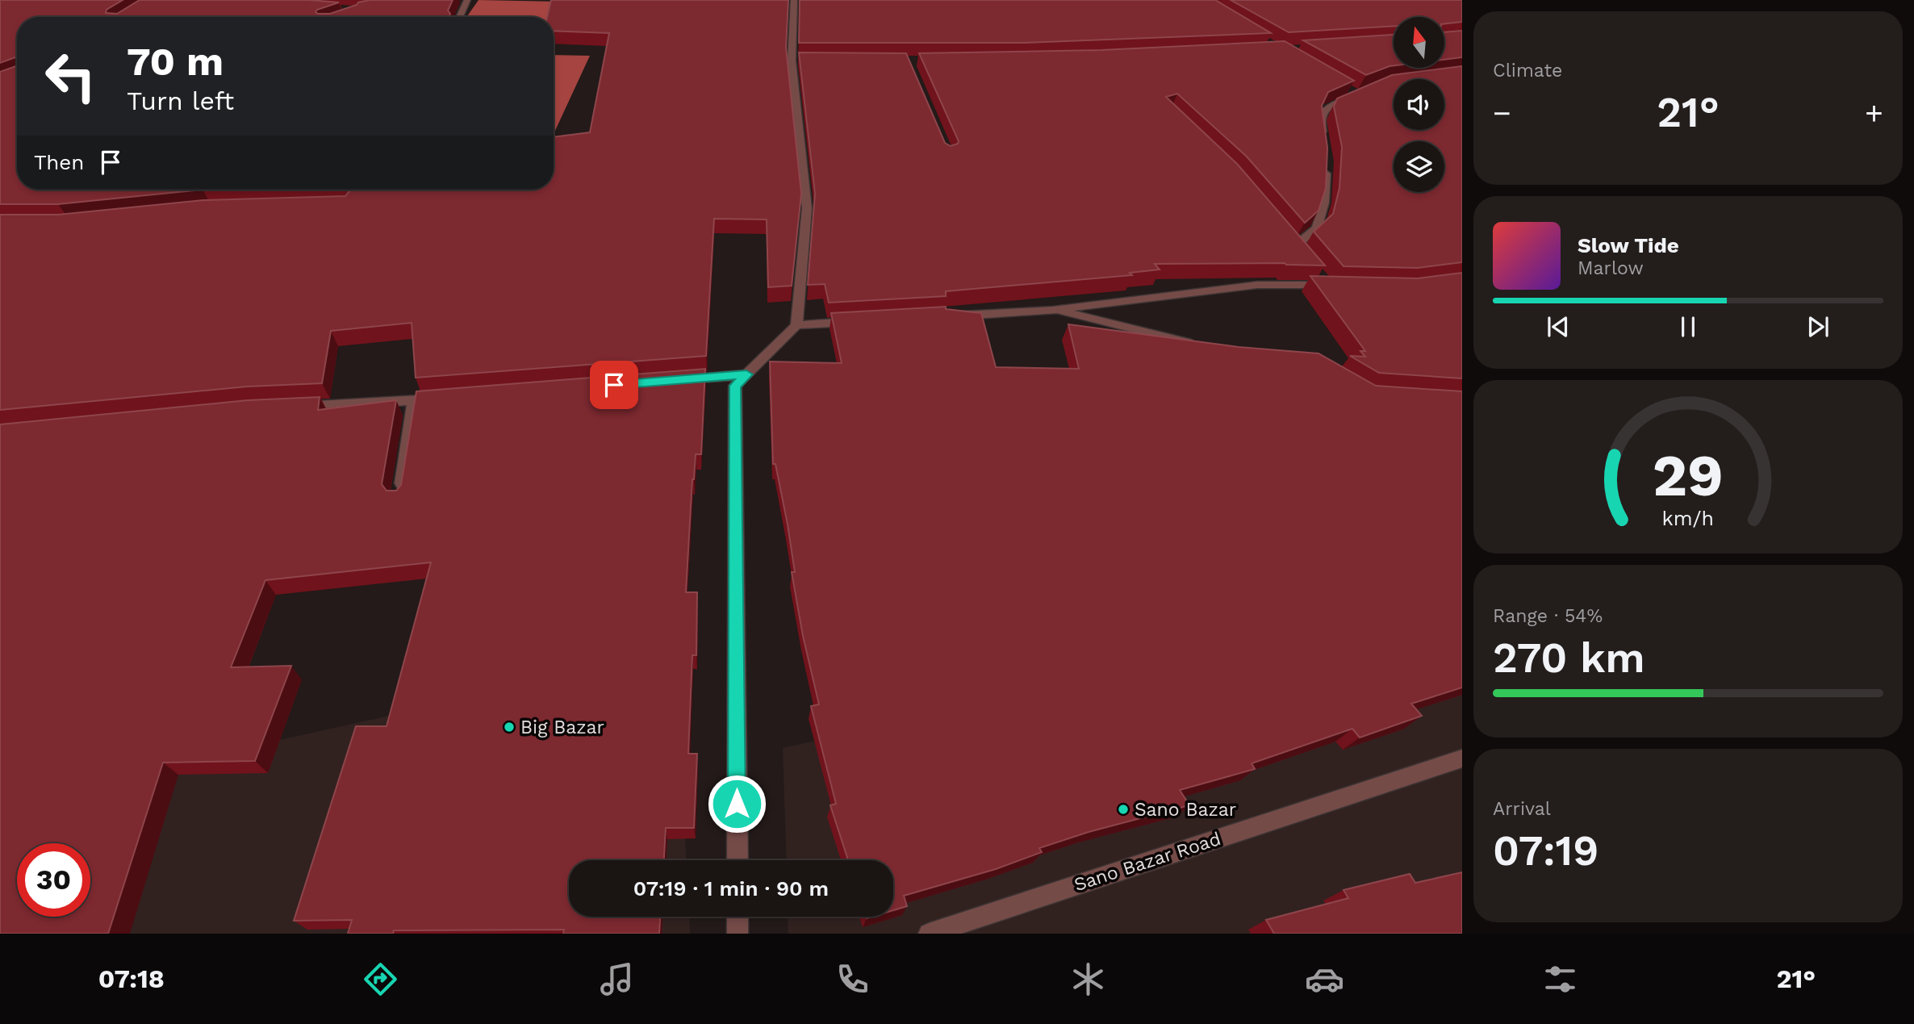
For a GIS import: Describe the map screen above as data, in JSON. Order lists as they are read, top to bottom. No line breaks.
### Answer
{"streets":{"street":["Sano Bazar Road"]},"places":["Big Bazar","Sano Bazar"],"north":"top","page":{"tile":["Climate",["Range · 54%","270 km"],["Arrival","07:19"]],"turn":["70 m","Turn left"],"heat":["−","21°","+"],"then":"Then","song":["Slow Tide","Marlow"],"limit":"30","trip":"07:19 · 1 min · 90 m","tabs":["07:18","21°"],"gauge":["29","km/h"]}}
